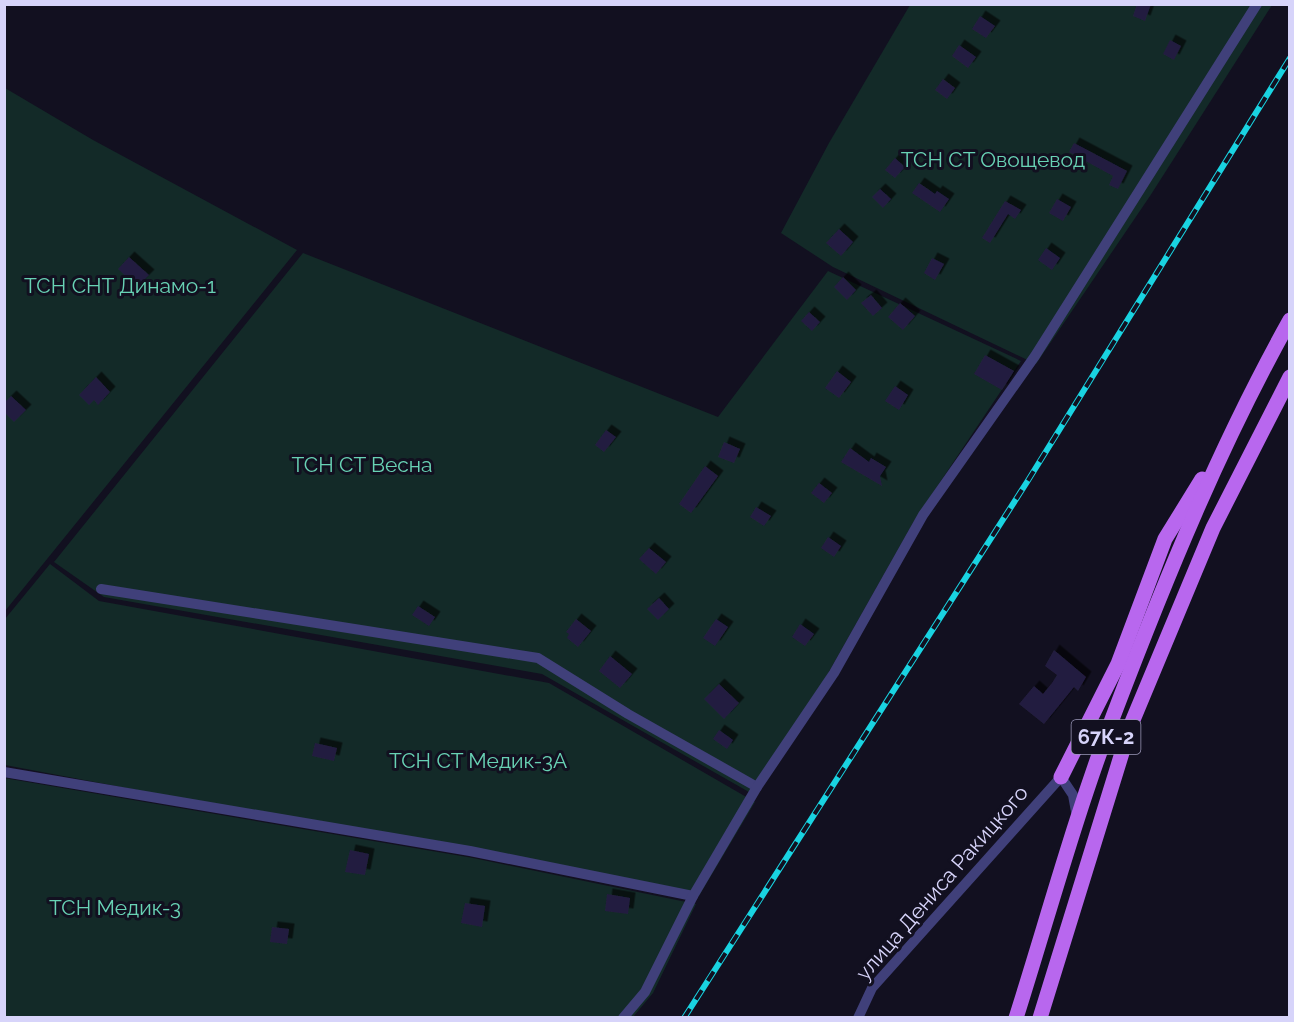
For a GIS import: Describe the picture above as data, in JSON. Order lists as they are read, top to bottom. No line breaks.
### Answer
{"streets":{"main road":["67К-2"],"street":["улица Дениса Ракицкого"]},"parks":["ТСН СТ Овощевод","ТСН СНТ Динамо-1","ТСН СТ Весна","ТСН СТ Медик-3А","ТСН Медик-3"]}
